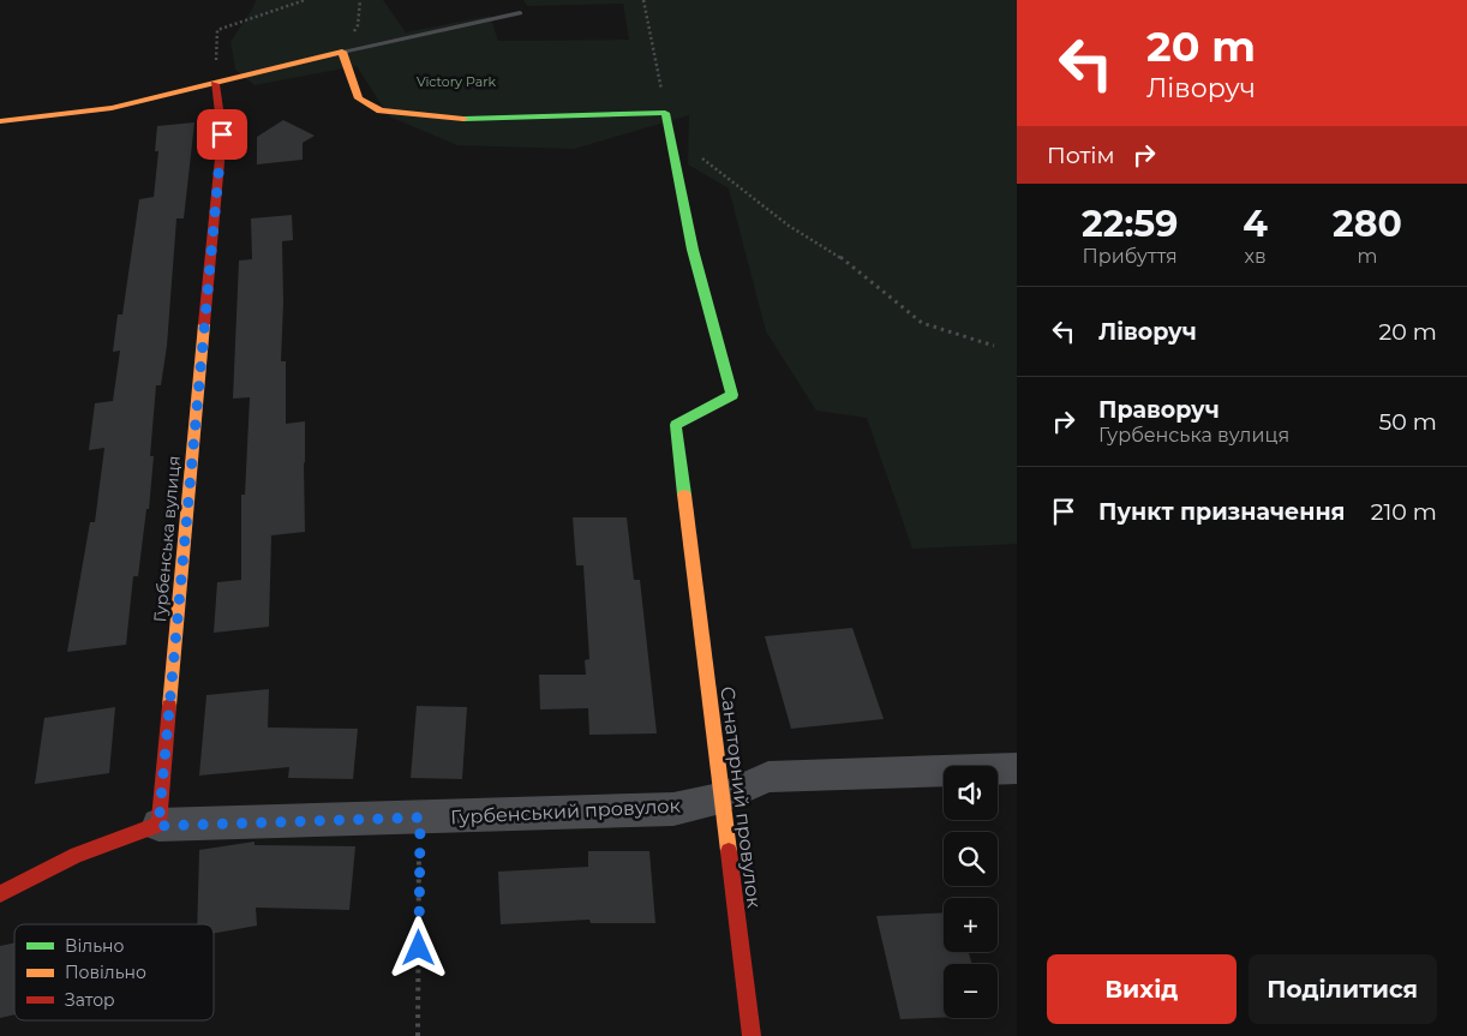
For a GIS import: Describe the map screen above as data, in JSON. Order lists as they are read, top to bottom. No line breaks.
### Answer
{"streets":{"street":["Гурбенська вулиця","Санаторний провулок","Гурбенський провулок"]},"crossings":[["Гурбенська вулиця","Гурбенський провулок"],["Санаторний провулок","Гурбенський провулок"]],"parks":["Victory Park"],"legend":["Вільно","Повільно","Затор"],"page":{"turn":["20 m","Ліворуч"],"then":"Потім","eta":["22:59","Прибуття","4","хв","280","m"],"list":[{"name":"Ліворуч","value":"20 m"},{"name":"Праворуч","note":"Гурбенська вулиця","value":"50 m"},{"name":"Пункт призначення","value":"210 m"}],"map_buttons":["+","−"],"buttons":["Вихід","Поділитися"]}}
